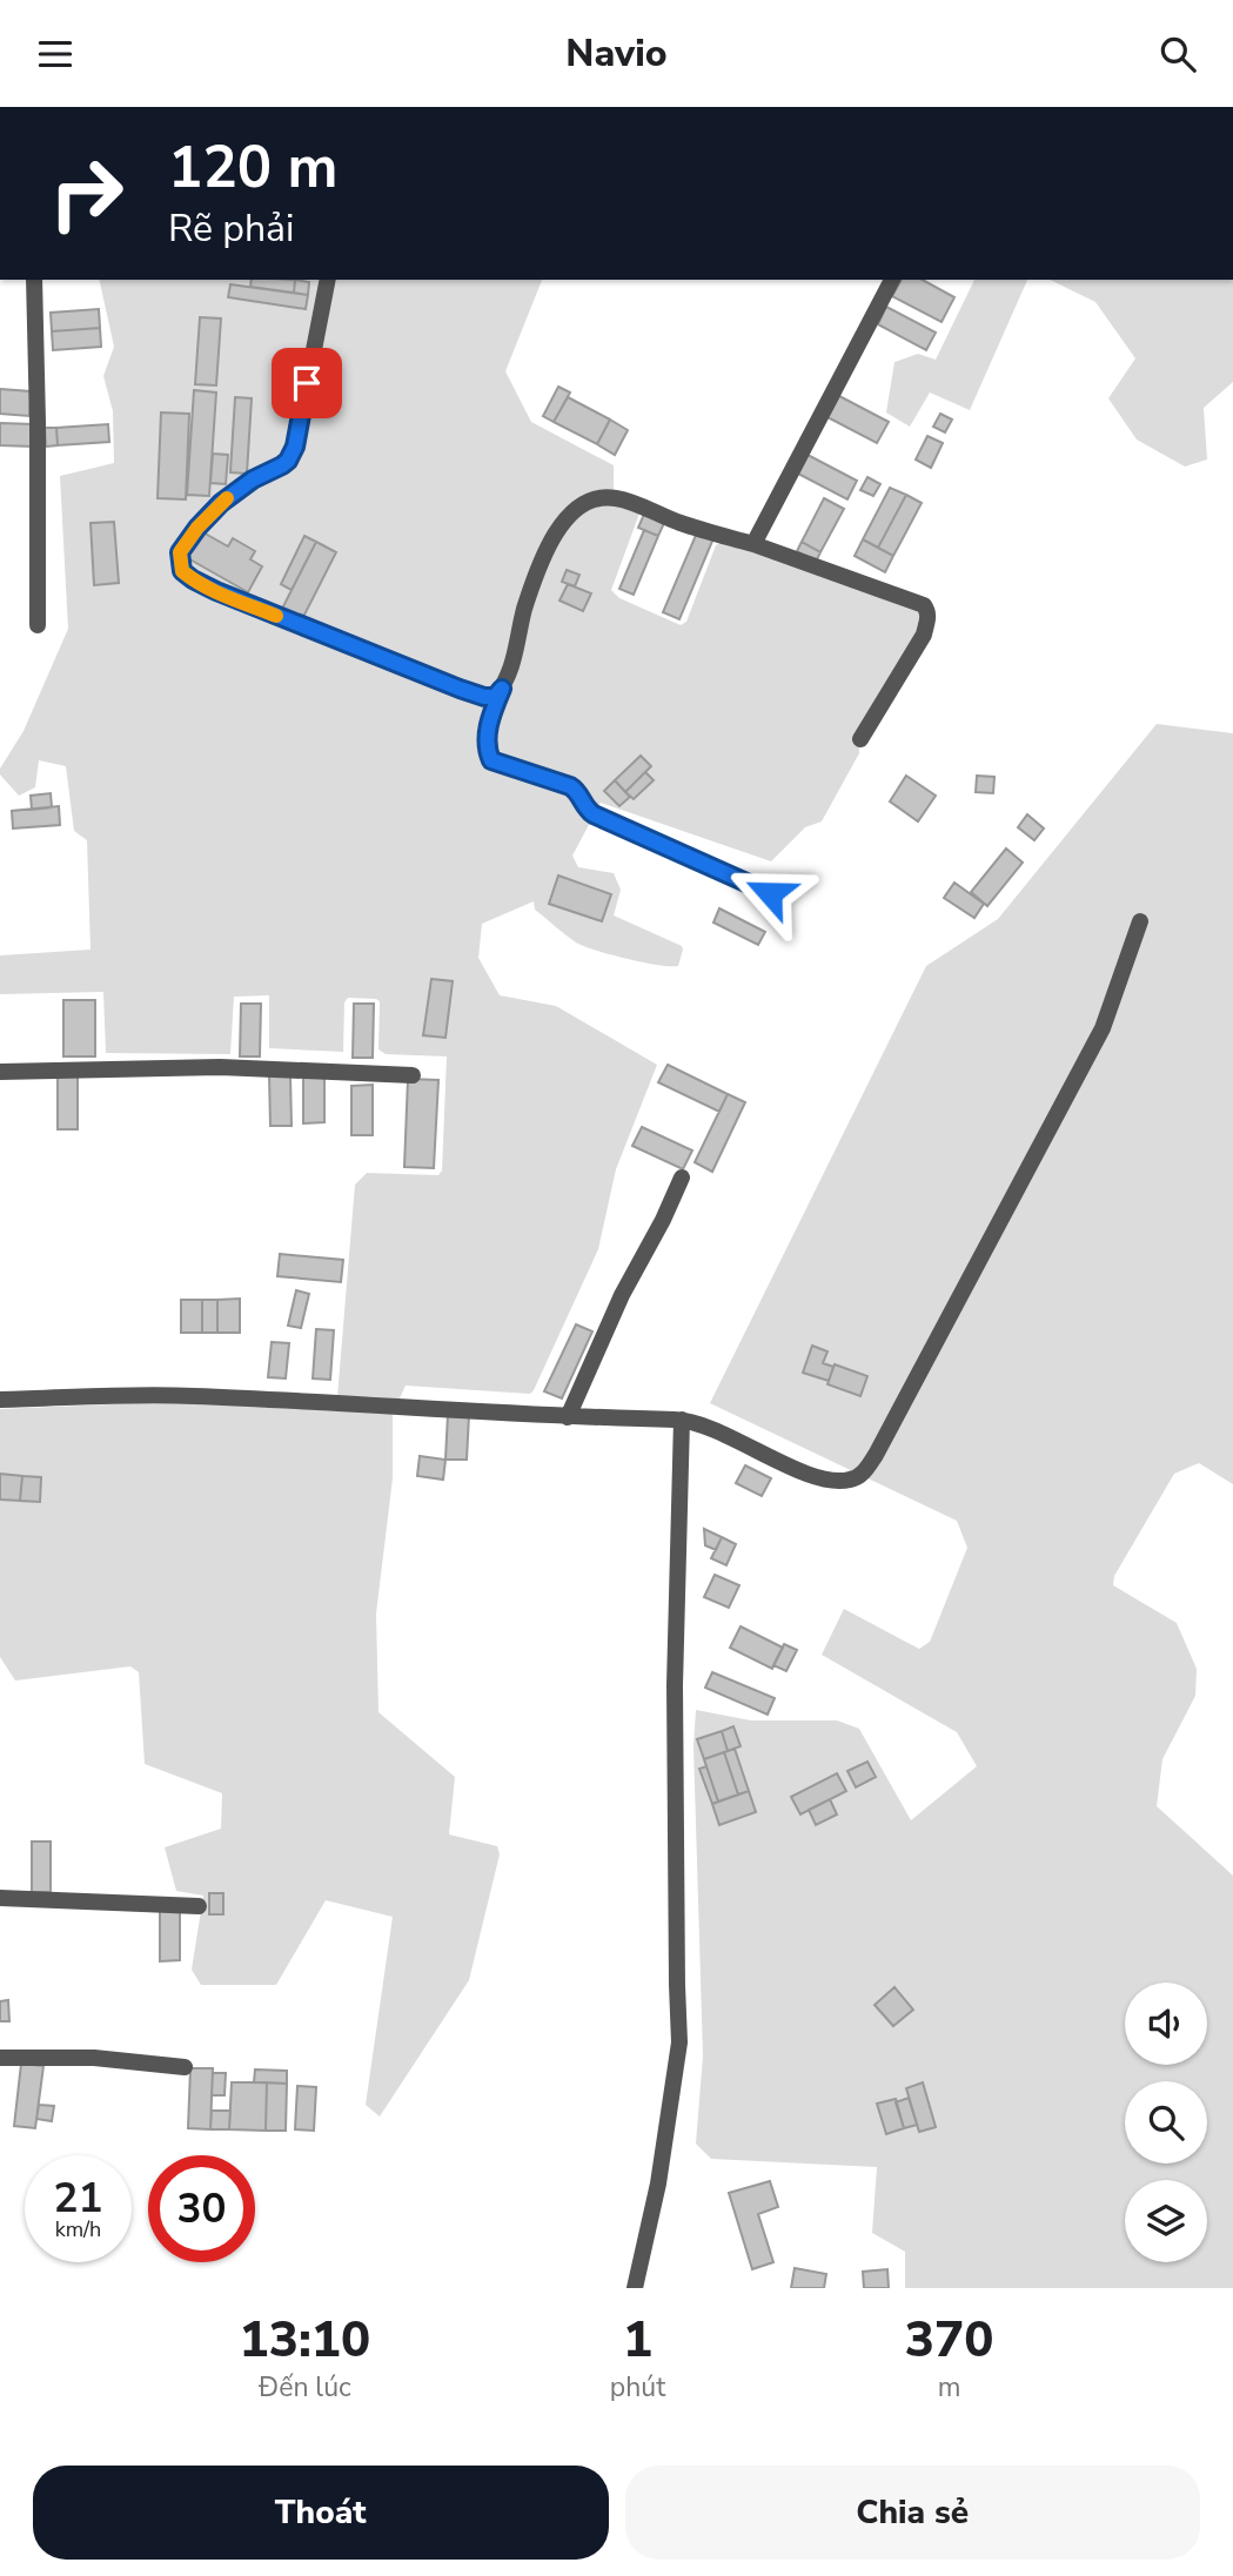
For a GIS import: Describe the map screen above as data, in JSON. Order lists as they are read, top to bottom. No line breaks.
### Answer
{"page":{"header":"Navio","turn":["120 m","Rẽ phải"],"speed":"21 km/h","limit":"30","eta":["13:10","Đến lúc","1","phút","370","m"],"buttons":["Thoát","Chia sẻ"]}}
